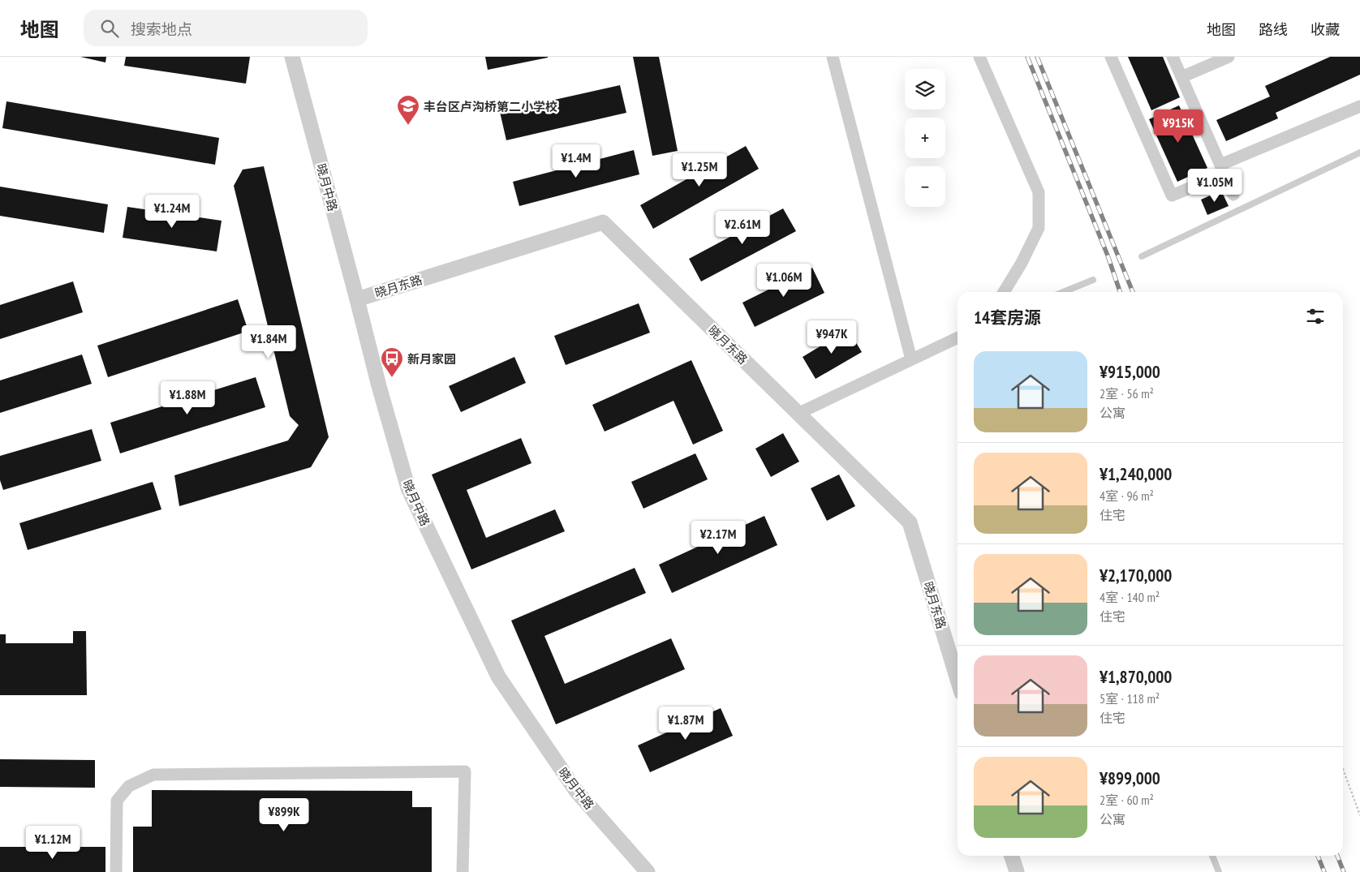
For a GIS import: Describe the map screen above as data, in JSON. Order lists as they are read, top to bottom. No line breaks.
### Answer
{"streets":{"street":["晓月中路","晓月东路"]},"crossings":[["晓月中路","晓月东路"]],"places":{"school or university":["丰台区卢沟桥第二小学校"],"bus stop":["新月家园"]},"page":{"header":"地图","search":"搜索地点","nav":["地图","路线","收藏"],"map_buttons":["+","−"],"price":["¥915K","¥1.4M","¥1.25M","¥1.05M","¥1.24M","¥2.61M","¥1.06M","¥947K","¥1.84M","¥1.88M","¥2.17M","¥1.87M","¥899K","¥1.12M"],"heading":"14套房源","list":[{"name":"¥915,000","note":"2室 · 56 m² · 公寓"},{"name":"¥1,240,000","note":"4室 · 96 m² · 住宅"},{"name":"¥2,170,000","note":"4室 · 140 m² · 住宅"},{"name":"¥1,870,000","note":"5室 · 118 m² · 住宅"},{"name":"¥899,000","note":"2室 · 60 m² · 公寓"}]}}
